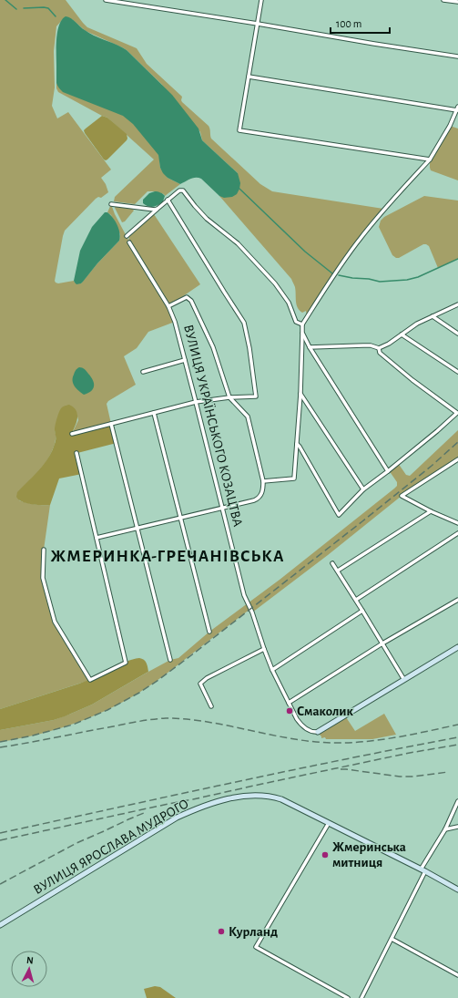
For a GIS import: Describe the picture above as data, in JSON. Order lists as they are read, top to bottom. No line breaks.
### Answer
{"streets":{"street":["ВУЛИЦЯ УКРАЇНСЬКОГО КОЗАЦТВА","ВУЛИЦЯ ЯРОСЛАВА МУДРОГО"]},"districts":["ЖМЕРИНКА-ГРЕЧАНІВСЬКА"],"places":["Смаколик","Жмеринська митниця","Курланд"],"scale_bar":"100 m","north":"top"}
